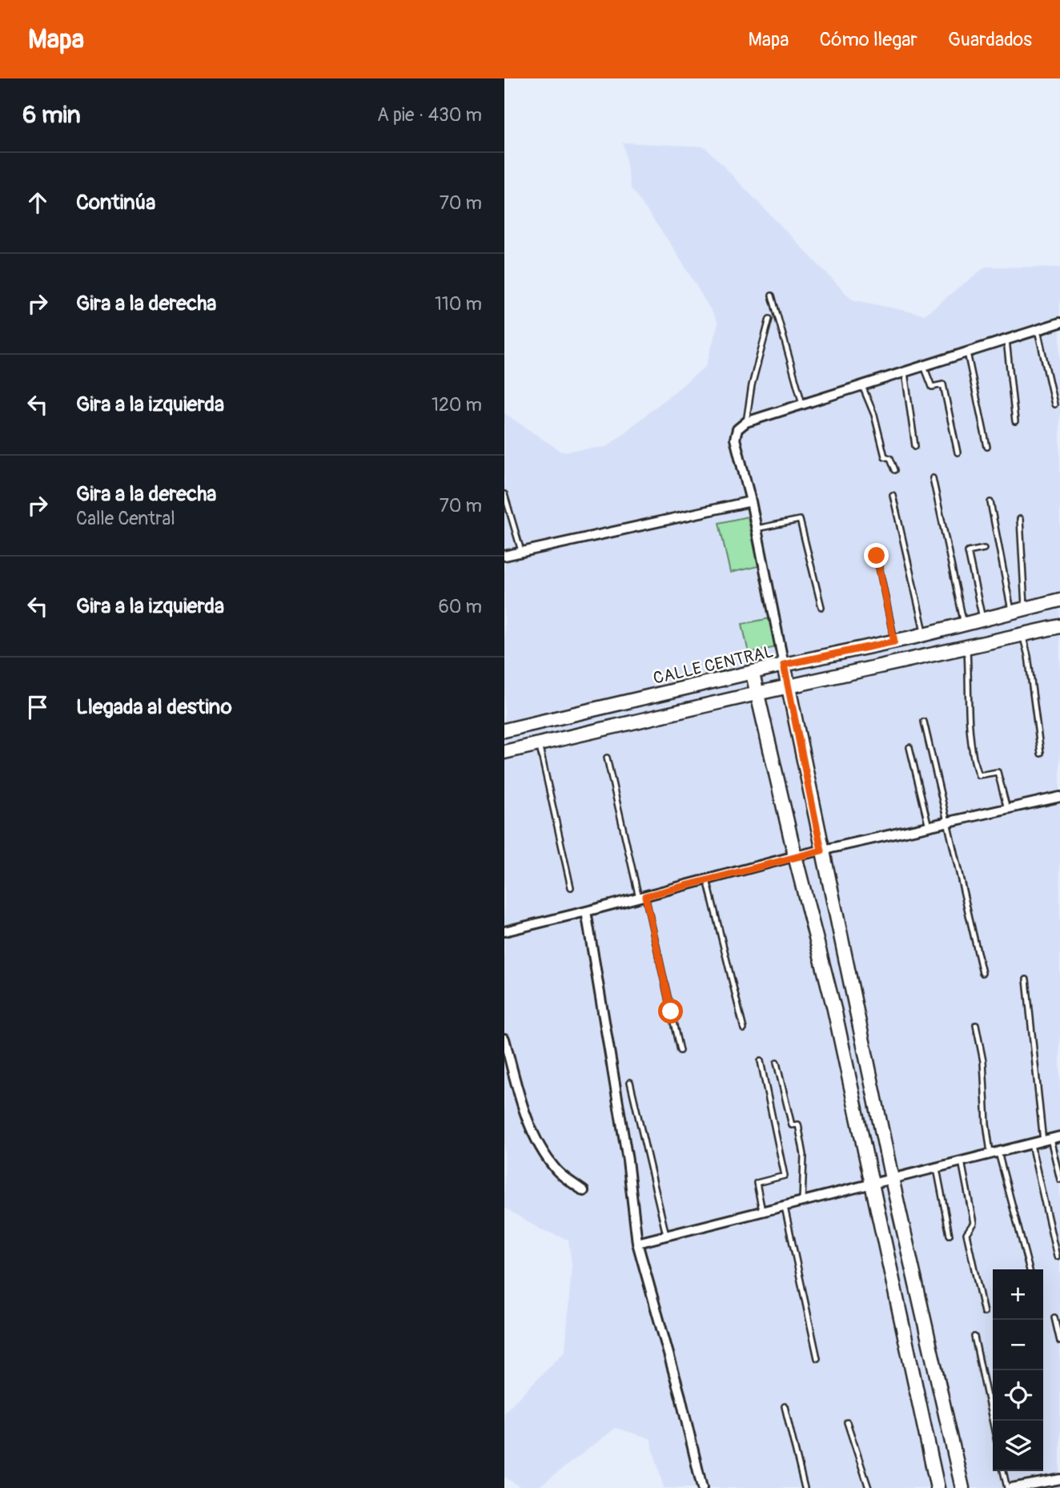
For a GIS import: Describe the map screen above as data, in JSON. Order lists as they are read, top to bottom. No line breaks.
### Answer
{"streets":{"street":["CALLE CENTRAL"]},"page":{"header":"Mapa","nav":["Mapa","Cómo llegar","Guardados"],"heading":["6 min","A pie · 430 m"],"list":[["Continúa","70 m"],["Gira a la derecha","110 m"],["Gira a la izquierda","120 m"],["Gira a la derecha","Calle Central","70 m"],["Gira a la izquierda","60 m"],"Llegada al destino"],"map_buttons":["+","−"]}}
